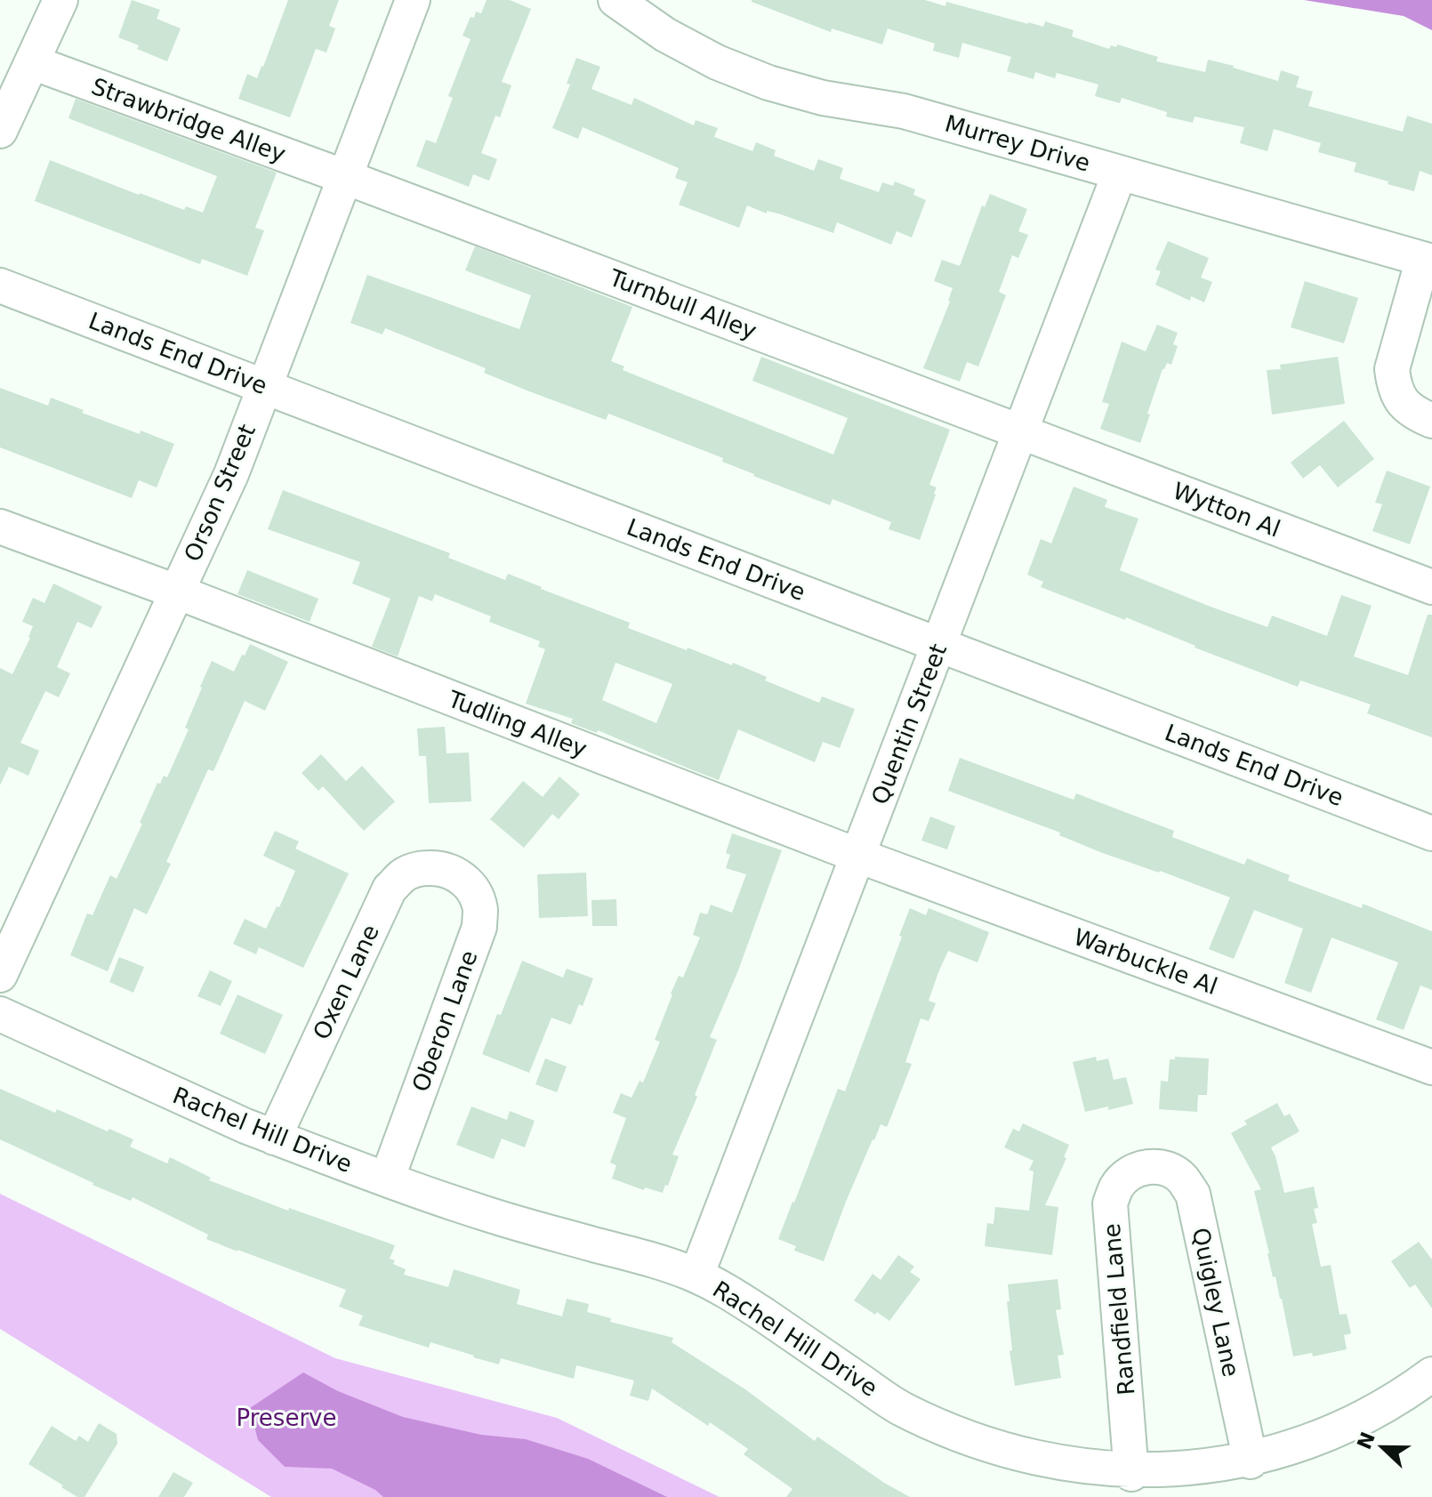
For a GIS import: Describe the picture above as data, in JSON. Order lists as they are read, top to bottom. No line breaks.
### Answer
{"streets":{"street":["Strawbridge Alley","Murrey Drive","Turnbull Alley","Lands End Drive","Orson Street","Wytton Al","Tudling Alley","Quentin Street","Warbuckle Al","Oxen Lane","Oberon Lane","Rachel Hill Drive","Quigley Lane","Randfield Lane"]},"crossings":[["Strawbridge Alley","Turnbull Alley"],["Strawbridge Alley","Orson Street"],["Murrey Drive","Quentin Street"],["Turnbull Alley","Orson Street"],["Turnbull Alley","Wytton Al"],["Turnbull Alley","Quentin Street"],["Lands End Drive","Orson Street"],["Lands End Drive","Quentin Street"],["Orson Street","Tudling Alley"],["Wytton Al","Quentin Street"],["Tudling Alley","Quentin Street"],["Tudling Alley","Warbuckle Al"],["Quentin Street","Warbuckle Al"],["Quentin Street","Rachel Hill Drive"],["Oxen Lane","Oberon Lane"],["Oxen Lane","Rachel Hill Drive"],["Oberon Lane","Rachel Hill Drive"],["Rachel Hill Drive","Quigley Lane"],["Rachel Hill Drive","Randfield Lane"],["Quigley Lane","Randfield Lane"]],"parks":["Preserve"],"north":"left"}
